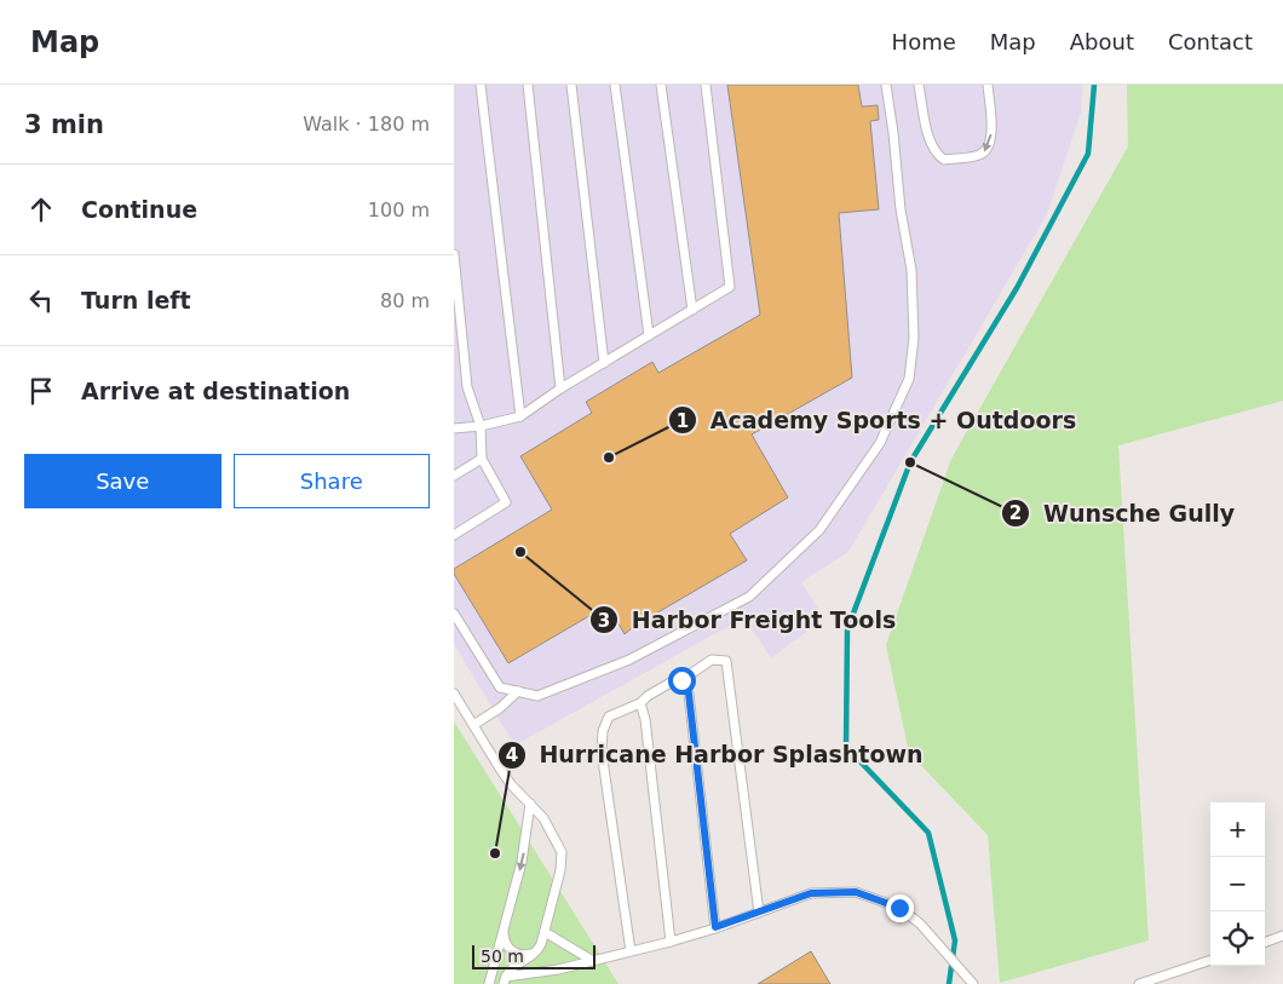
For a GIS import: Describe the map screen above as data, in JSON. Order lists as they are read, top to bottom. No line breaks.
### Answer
{"places":["Academy Sports + Outdoors","Wunsche Gully","Harbor Freight Tools","Hurricane Harbor Splashtown"],"scale_bar":"50 m","page":{"header":"Map","nav":["Home","Map","About","Contact"],"heading":["3 min","Walk · 180 m"],"list":[["Continue","100 m"],["Turn left","80 m"],"Arrive at destination"],"buttons":["Save","Share"],"map_buttons":["+","−"],"scale":"50 m"}}
